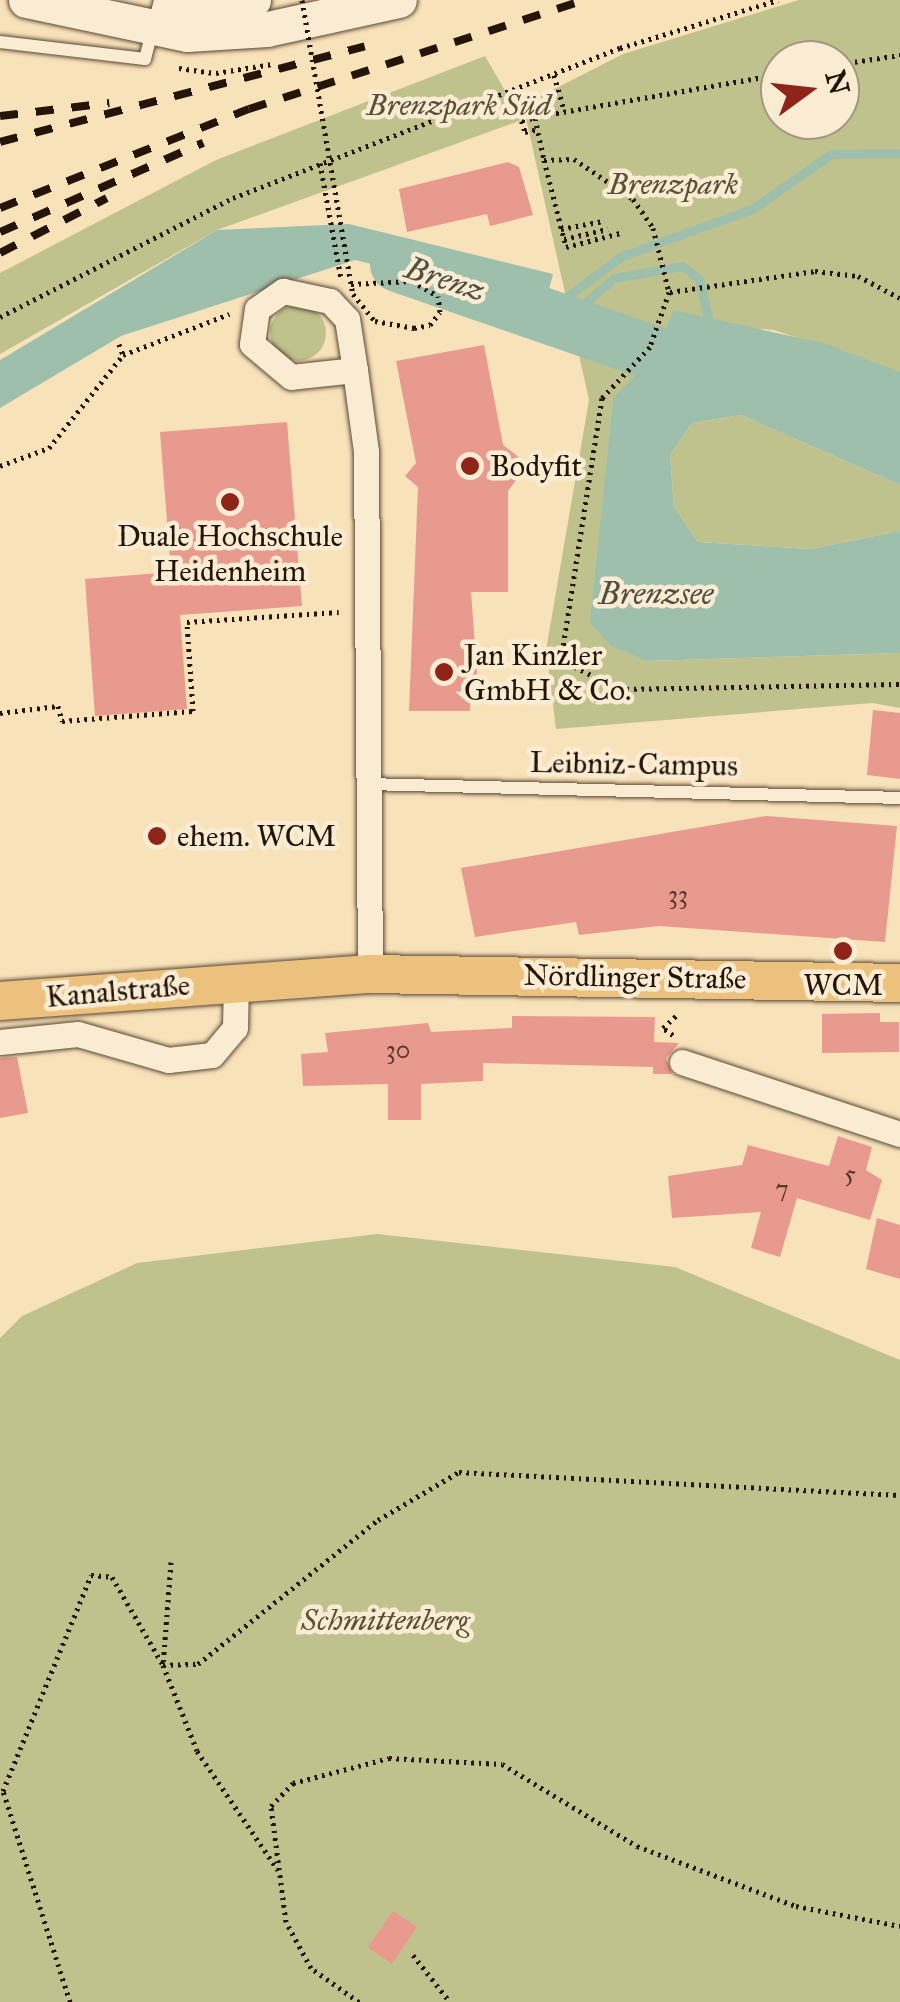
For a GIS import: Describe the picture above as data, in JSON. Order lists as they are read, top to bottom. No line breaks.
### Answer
{"streets":{"main road":["Nördlinger Straße","Kanalstraße"],"lane":["Leibniz-Campus"]},"crossings":[["Nördlinger Straße","Kanalstraße"]],"water":["Brenz","Brenzsee"],"parks":["Brenzpark Süd","Brenzpark","Schmittenberg"],"places":["Bodyfit","Duale Hochschule Heidenheim","Jan Kinzler GmbH & Co.","ehem. WCM","WCM"],"house_numbers":["33","30","5","7"],"north":"right"}
